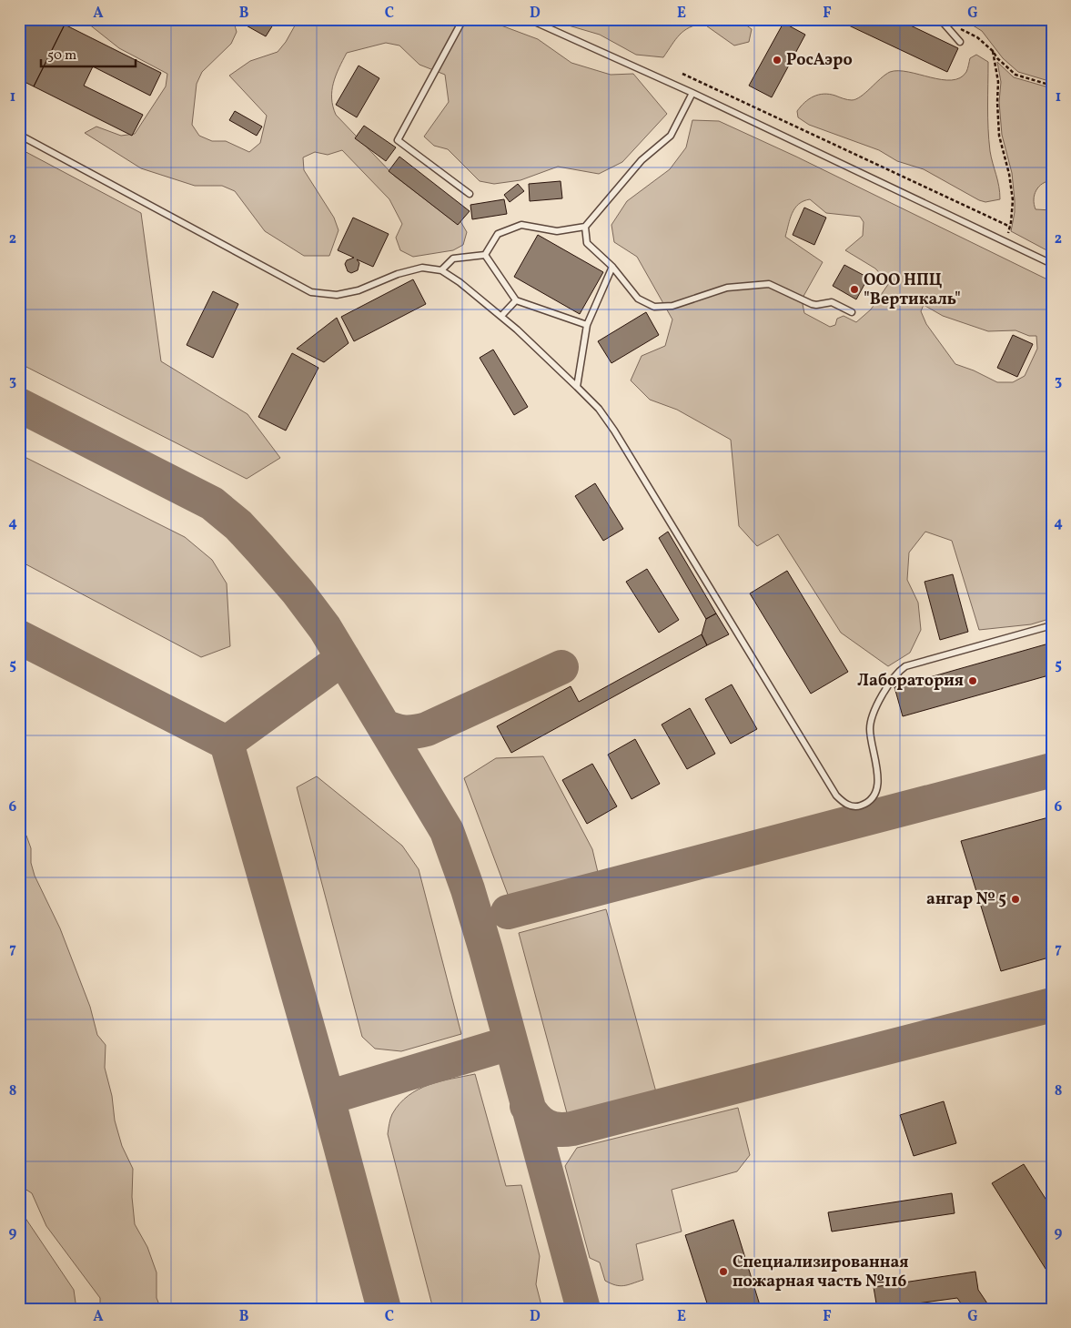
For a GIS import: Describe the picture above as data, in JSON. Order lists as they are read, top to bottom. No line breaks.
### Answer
{"places":["РосАэро","ООО НПЦ \"Вертикаль\"","Лаборатория","ангар № 5","Специализированная пожарная часть №116"],"scale_bar":"50 m","grid":{"columns":["A","B","C","D","E","F","G"],"rows":["1","2","3","4","5","6","7","8","9"]}}
